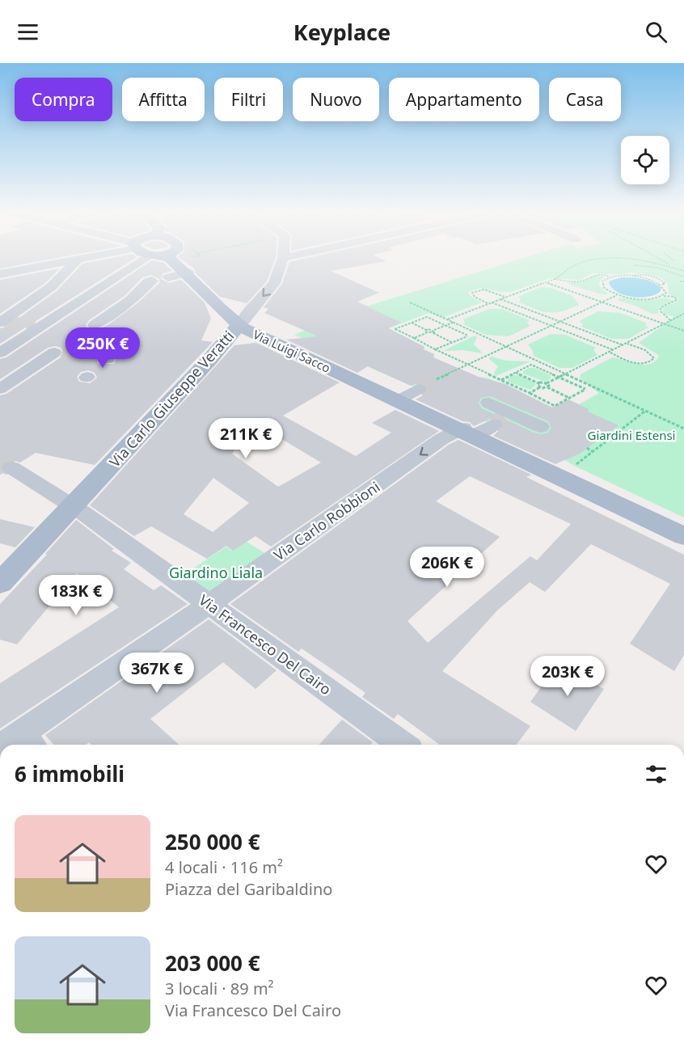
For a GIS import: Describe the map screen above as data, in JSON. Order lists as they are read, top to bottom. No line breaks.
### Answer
{"streets":{"main road":["Via Luigi Sacco","Via Carlo Giuseppe Veratti"],"street":["Via Carlo Robbioni","Via Francesco Del Cairo"]},"crossings":[["Via Luigi Sacco","Via Carlo Giuseppe Veratti"],["Via Luigi Sacco","Via Carlo Robbioni"],["Via Carlo Giuseppe Veratti","Via Francesco Del Cairo"],["Via Carlo Robbioni","Via Francesco Del Cairo"]],"one_way":["Via Carlo Robbioni"],"parks":["Giardini Estensi","Giardino Liala"],"page":{"header":"Keyplace","chip":["Compra","Affitta","Filtri","Nuovo","Appartamento","Casa"],"price":["250K €","211K €","206K €","183K €","367K €","203K €"],"heading":"6 immobili","list":[{"name":"250 000 €","note":"4 locali · 116 m² · Piazza del Garibaldino"},{"name":"203 000 €","note":"3 locali · 89 m² · Via Francesco Del Cairo"}]}}
